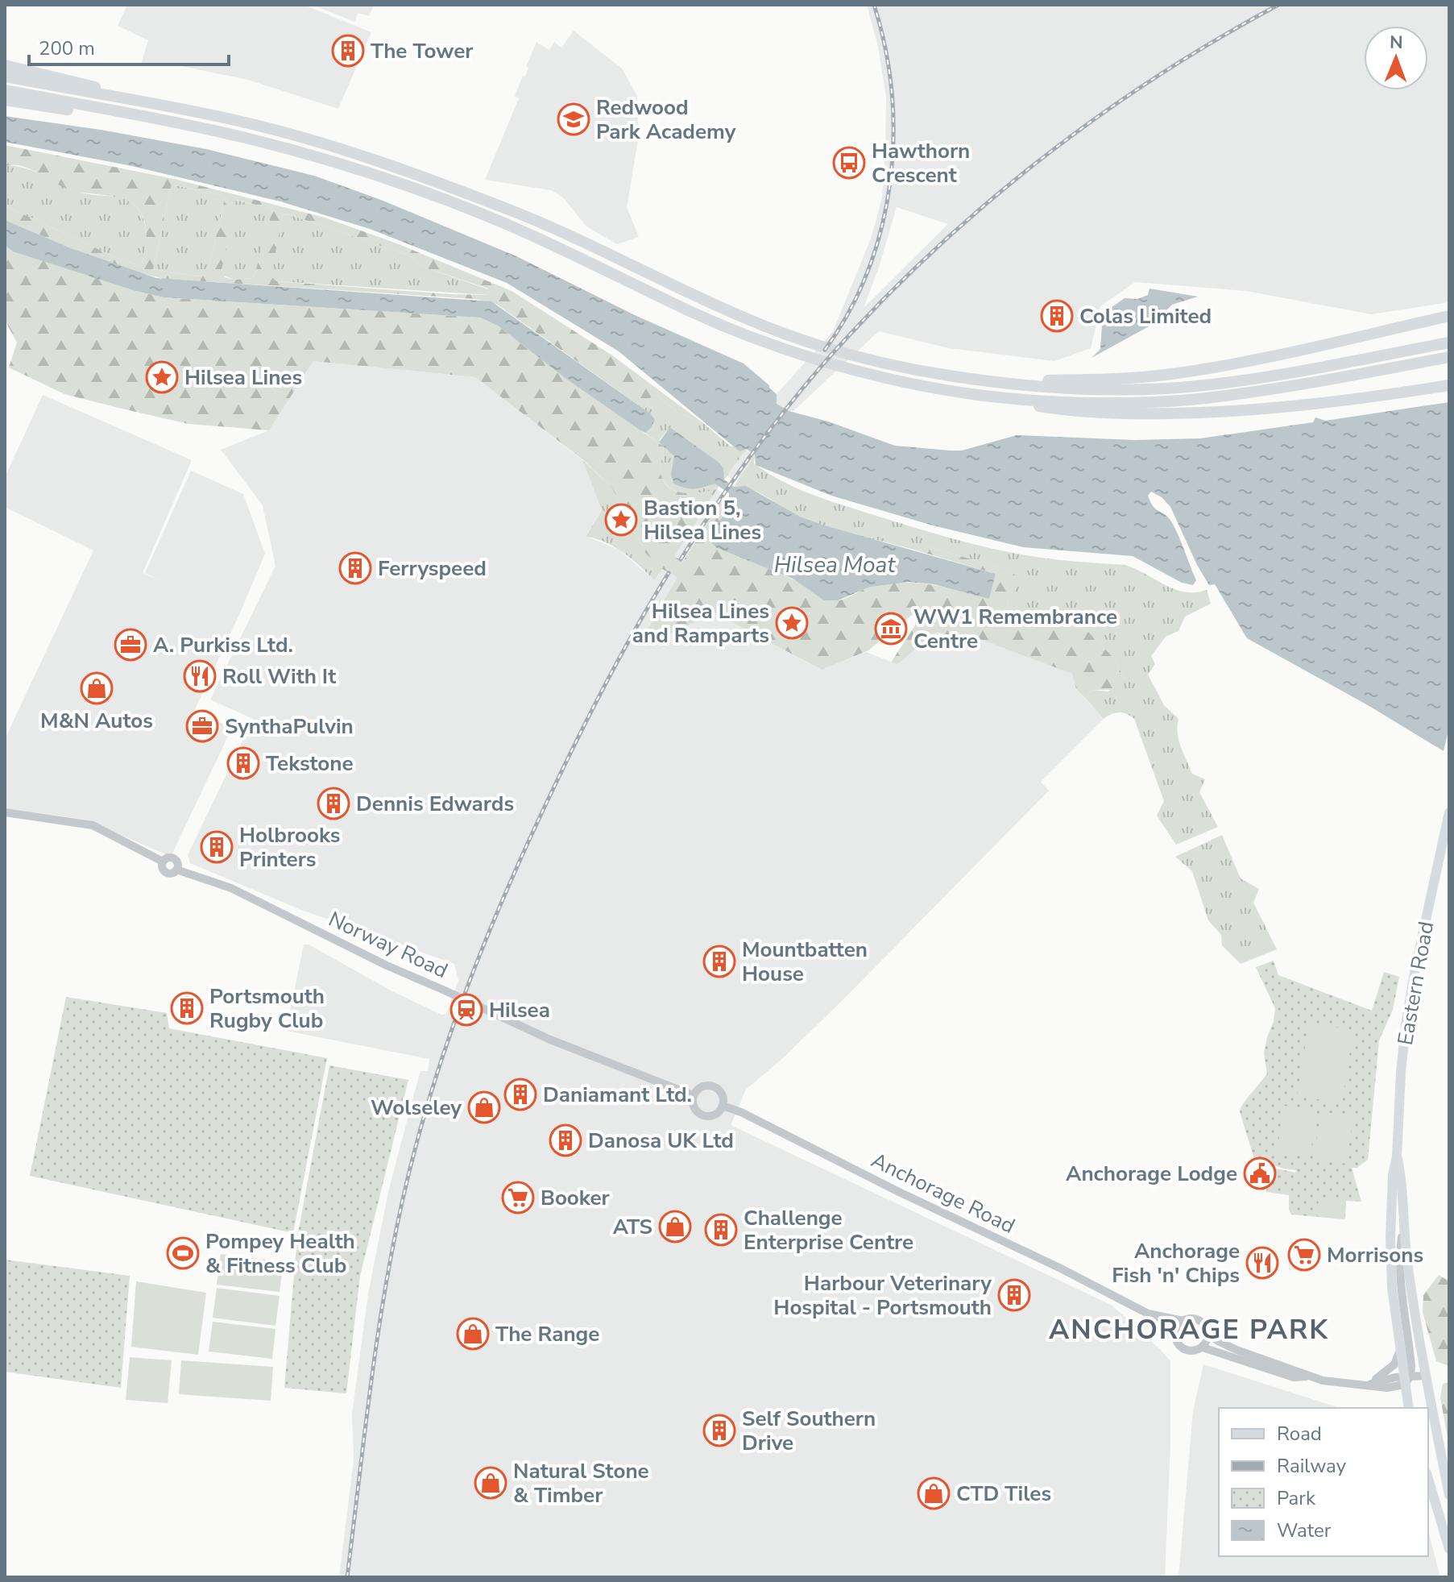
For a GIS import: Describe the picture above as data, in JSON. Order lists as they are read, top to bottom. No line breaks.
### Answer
{"streets":{"main road":["Eastern Road"],"street":["Norway Road","Anchorage Road"]},"crossings":[["Norway Road","Anchorage Road"]],"districts":["ANCHORAGE PARK"],"water":["Hilsea Moat"],"places":{"building":["The Tower","Colas Limited","Ferryspeed","Tekstone","Dennis Edwards","Holbrooks Printers","Mountbatten House","Portsmouth Rugby Club","Daniamant Ltd.","Danosa UK Ltd","Challenge Enterprise Centre","Harbour Veterinary Hospital - Portsmouth","Self Southern Drive"],"school or university":["Redwood Park Academy"],"bus stop":["Hawthorn Crescent"],"place":["Hilsea Lines","Bastion 5, Hilsea Lines","Hilsea Lines and Ramparts"],"museum":["WW1 Remembrance Centre"],"office":["A. Purkiss Ltd.","SynthaPulvin"],"restaurant":["Roll With It","Anchorage Fish 'n' Chips"],"shop":["M&N Autos","Wolseley","ATS","The Range","Natural Stone & Timber","CTD Tiles"],"station":["Hilsea"],"public building":["Anchorage Lodge"],"supermarket":["Booker","Morrisons"],"sports":["Pompey Health & Fitness Club"]},"legend":["Road","Railway","Park","Water"],"scale_bar":"200 m","north":"top"}
